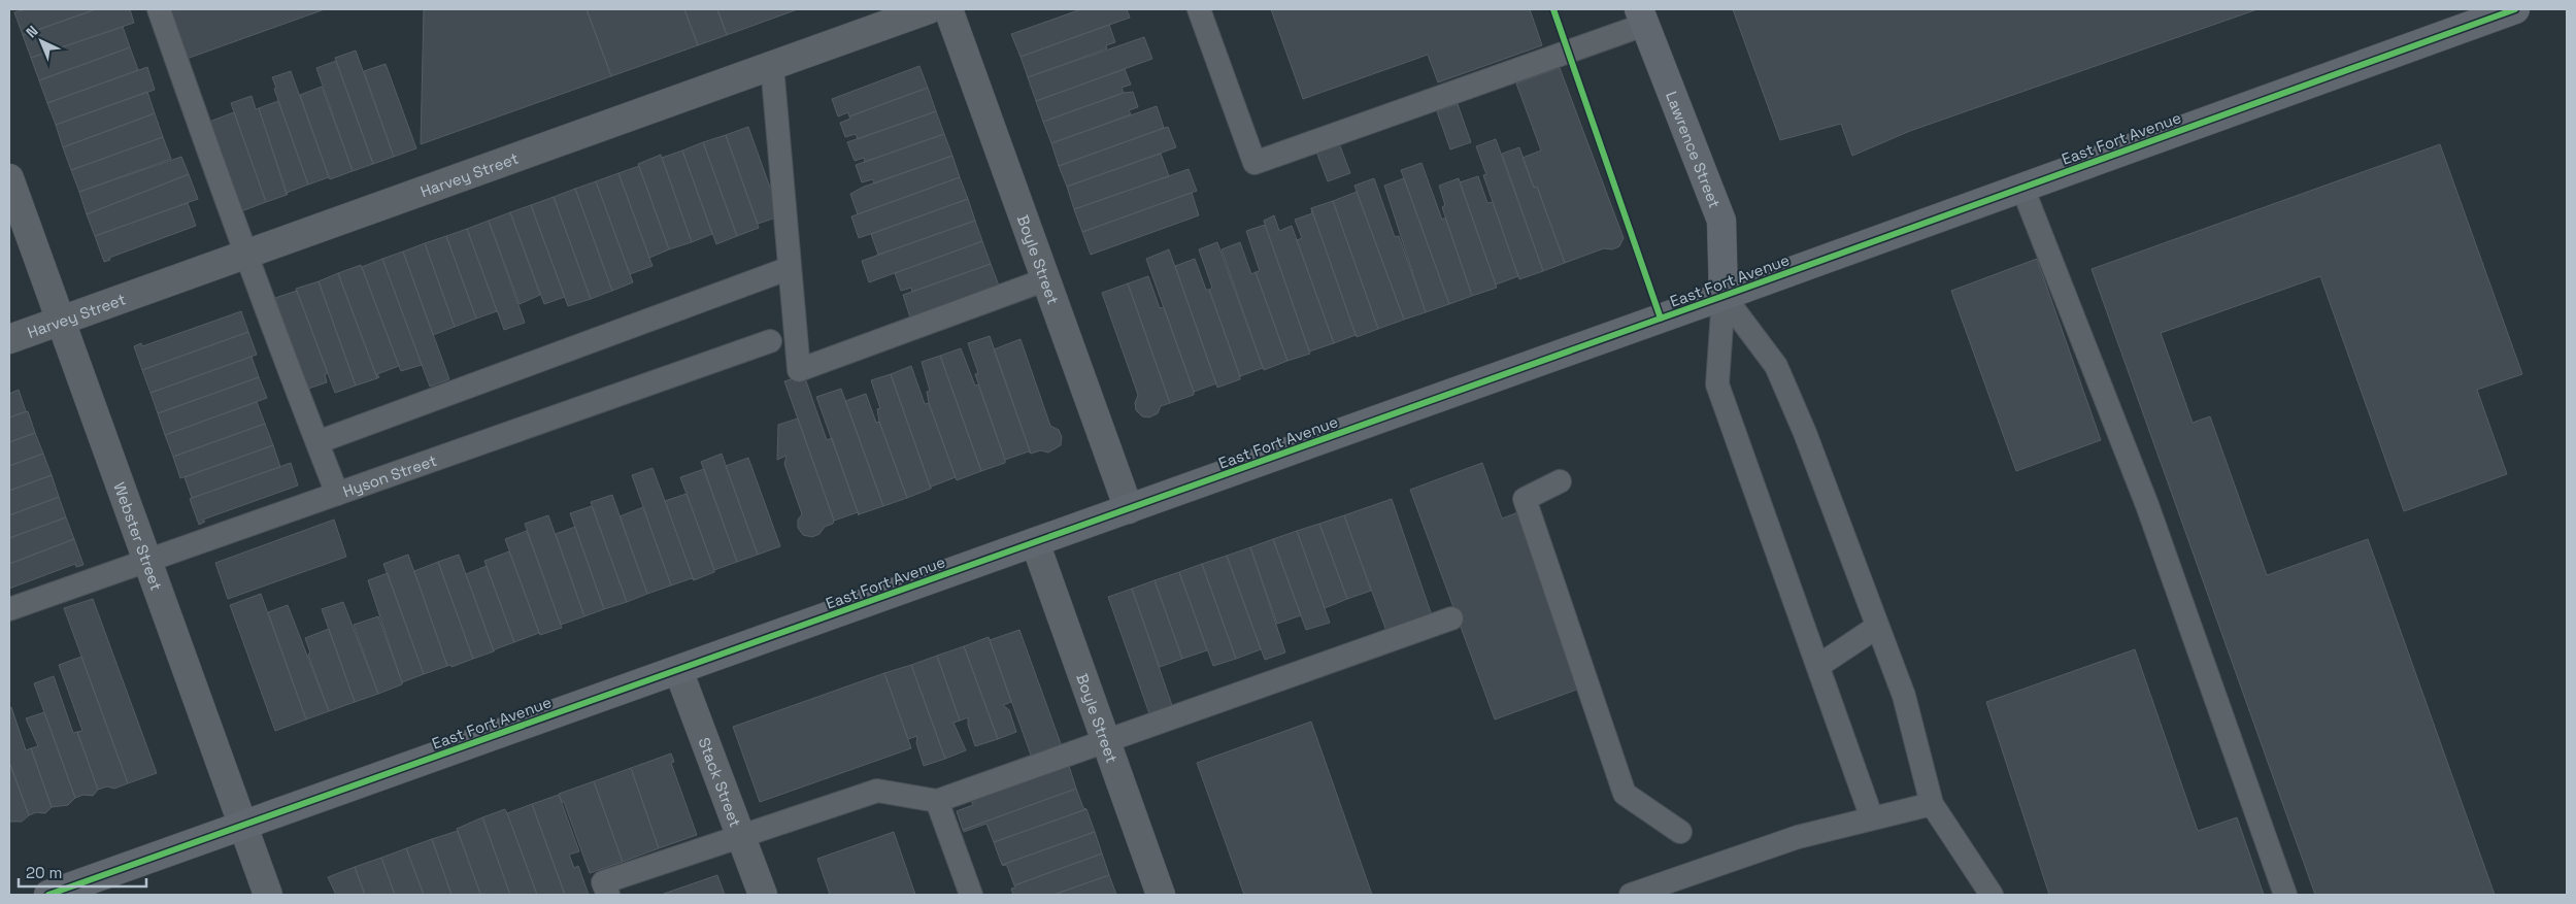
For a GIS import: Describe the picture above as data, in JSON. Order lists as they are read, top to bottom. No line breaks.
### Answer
{"streets":{"street":["East Fort Avenue","Lawrence Street","Harvey Street","Boyle Street","Webster Street","Stack Street"],"lane":["Hyson Street"]},"crossings":[["East Fort Avenue","Lawrence Street"],["East Fort Avenue","Boyle Street"],["East Fort Avenue","Webster Street"],["East Fort Avenue","Stack Street"],["Harvey Street","Webster Street"],["Hyson Street","Webster Street"]],"scale_bar":"20 m","north":"top left"}
